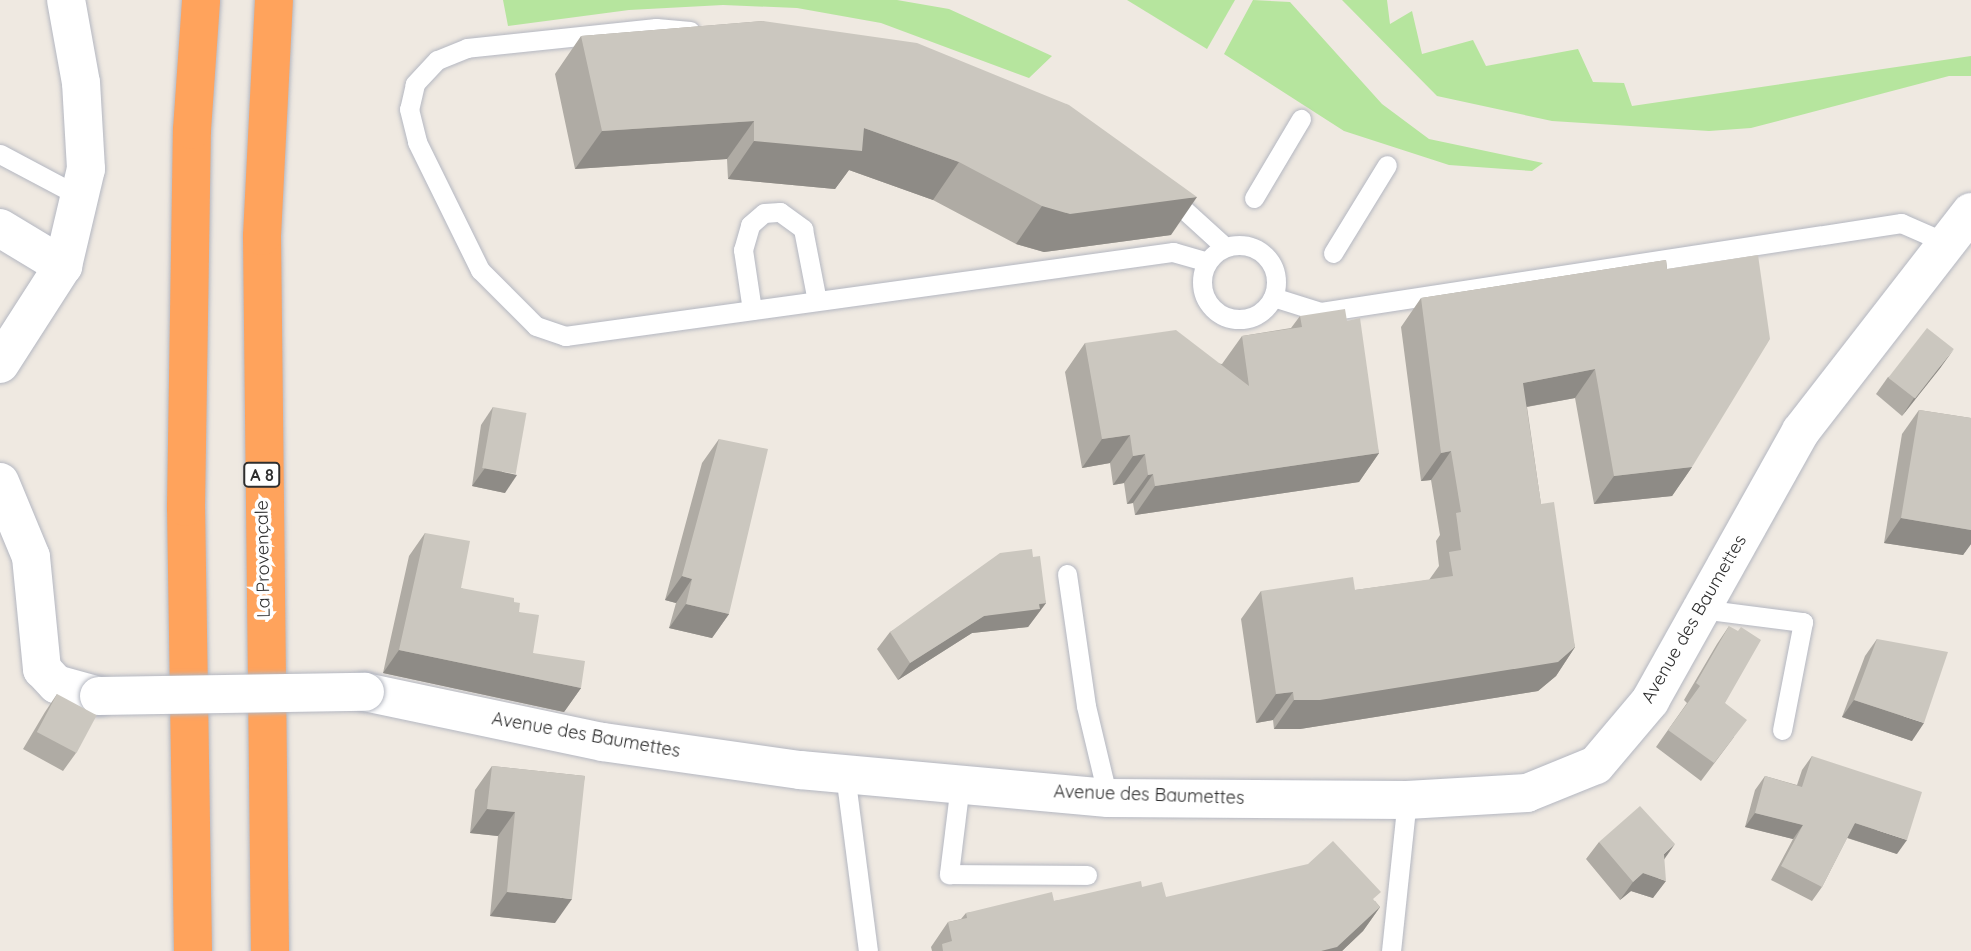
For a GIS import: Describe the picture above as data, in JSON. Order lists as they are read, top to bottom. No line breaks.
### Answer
{"streets":{"highway":["A 8","La Provençale"],"street":["Avenue des Baumettes"]}}
